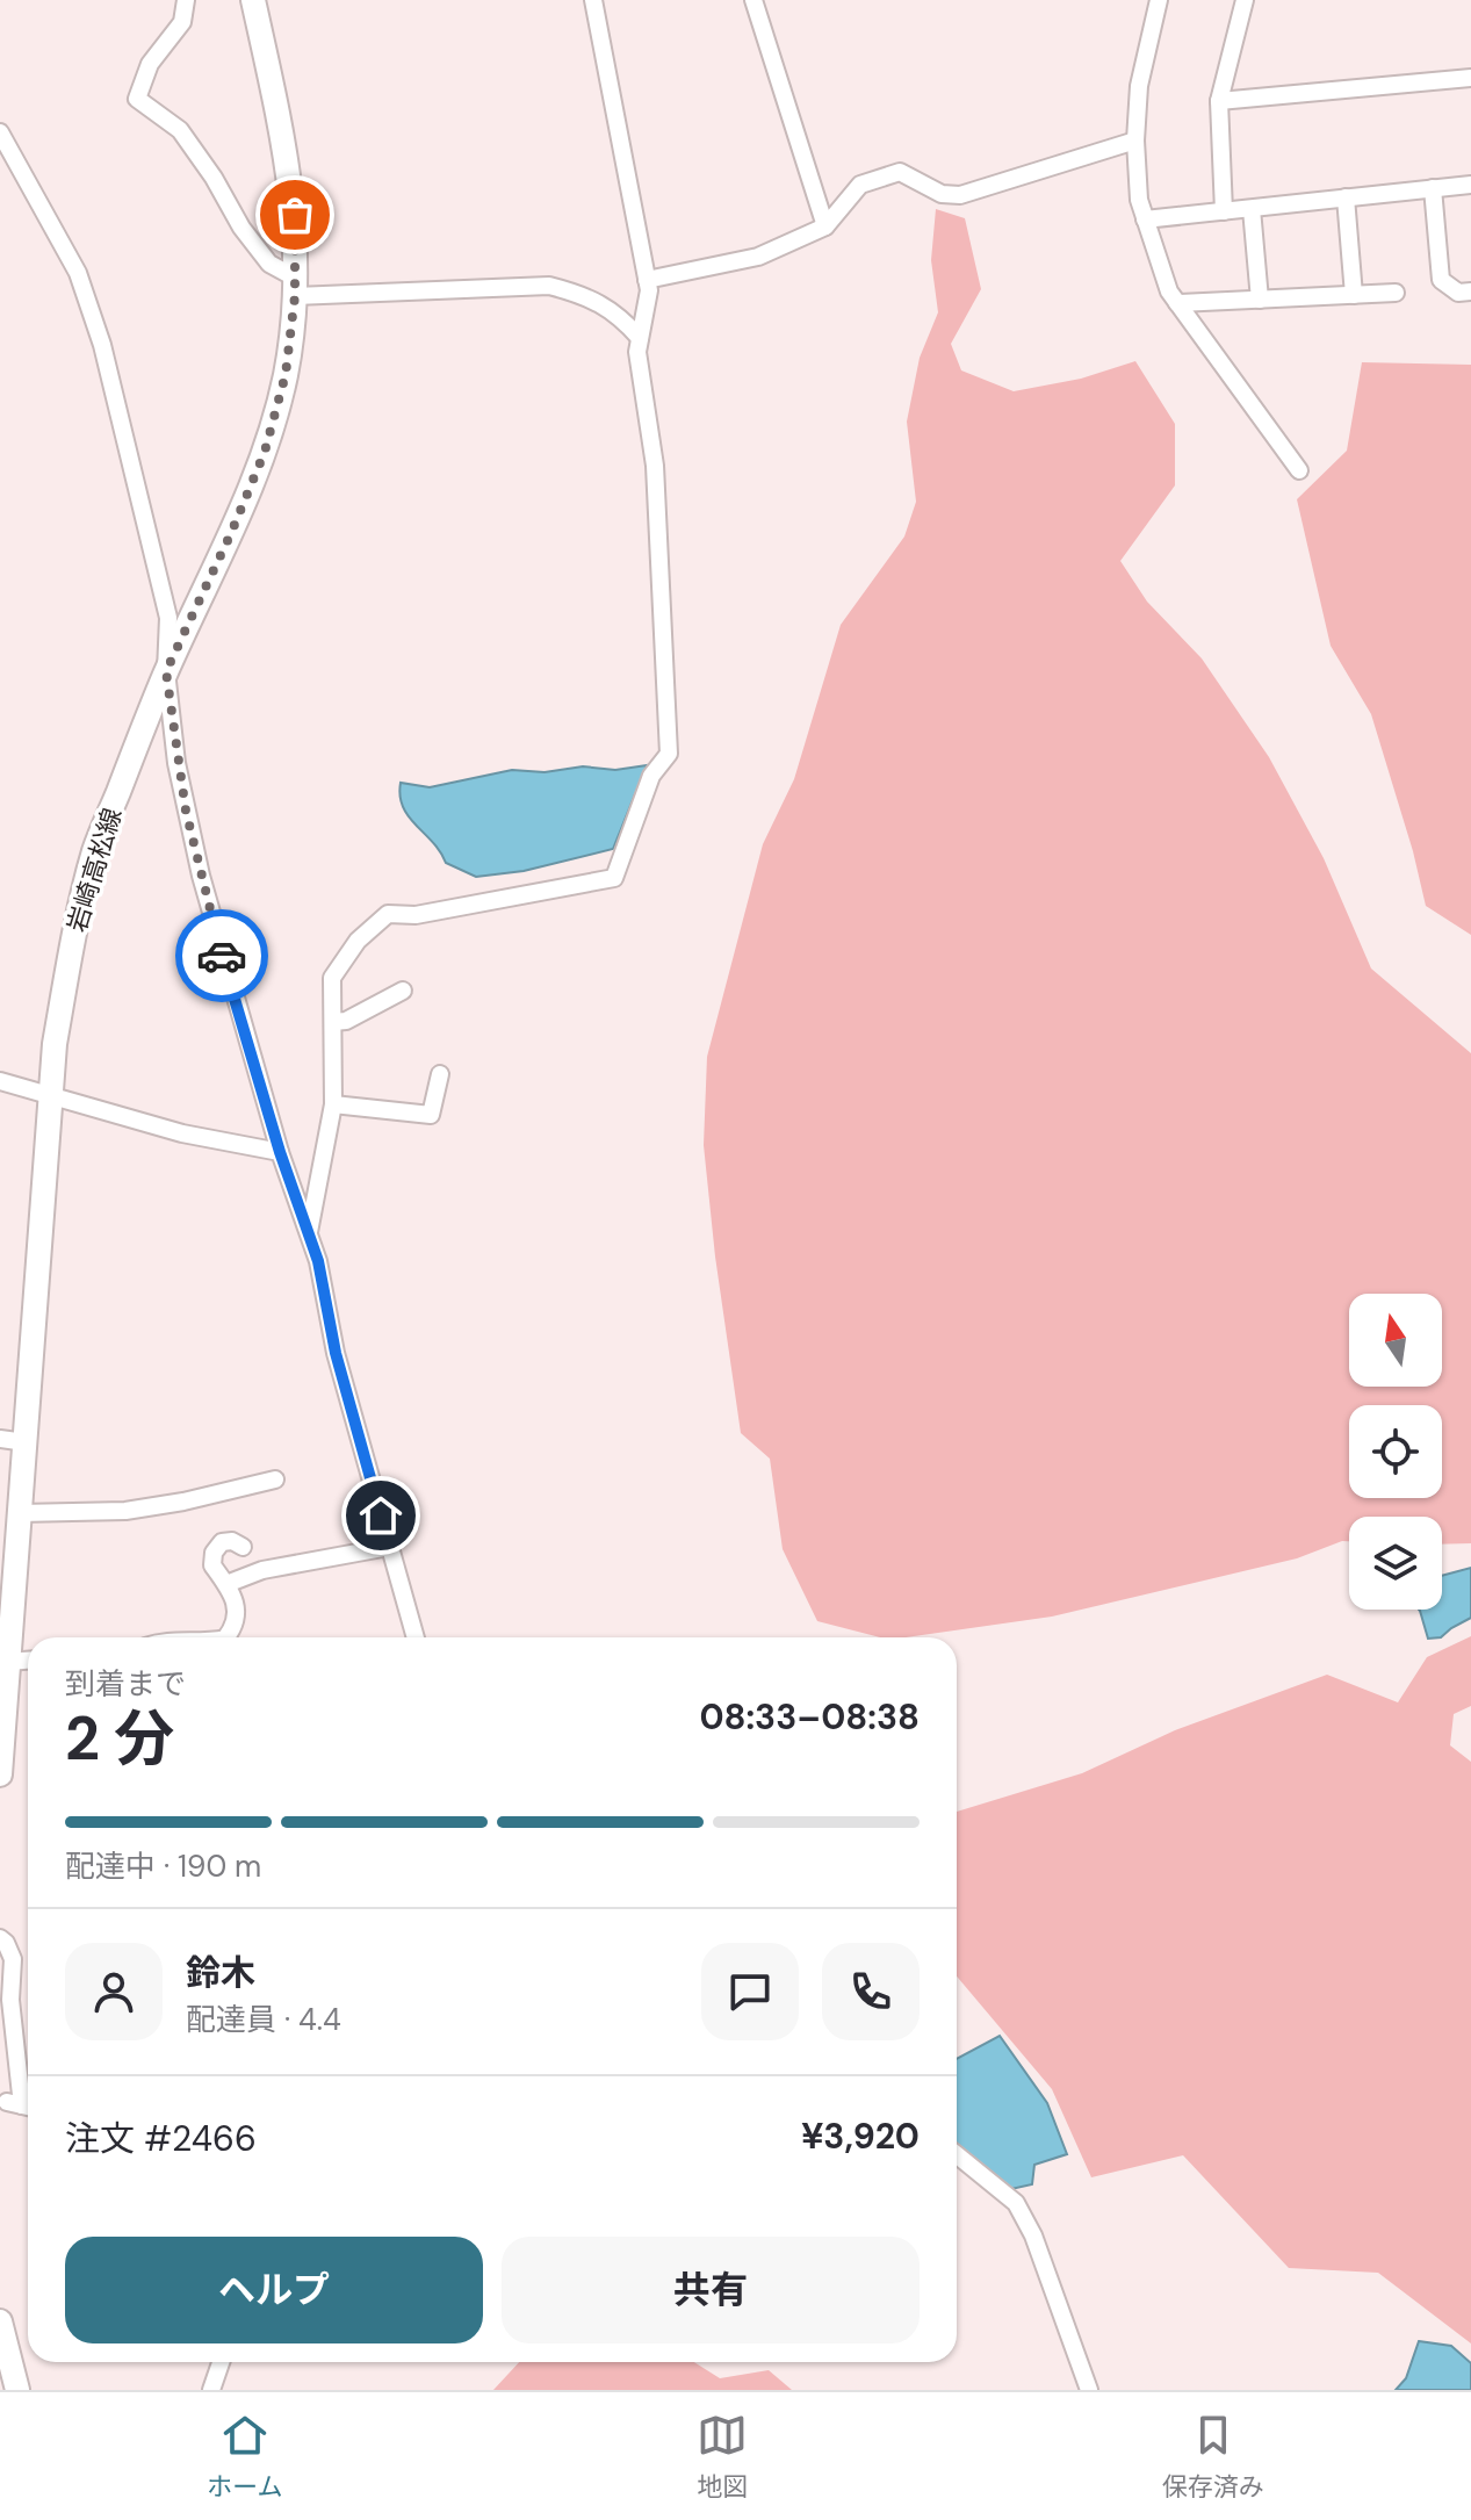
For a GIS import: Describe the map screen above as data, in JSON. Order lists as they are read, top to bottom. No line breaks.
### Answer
{"streets":{"main road":["岩崎高松線"]},"north":"top","page":{"heading":["2 分","到着まで","08:33–08:38"],"panel":["鈴木","配達員 · 4.4","注文 #2466","¥3,920"],"bar":"配達中 · 190 m","buttons":["ヘルプ","共有"],"tabs":["ホーム","地図","保存済み"]}}
